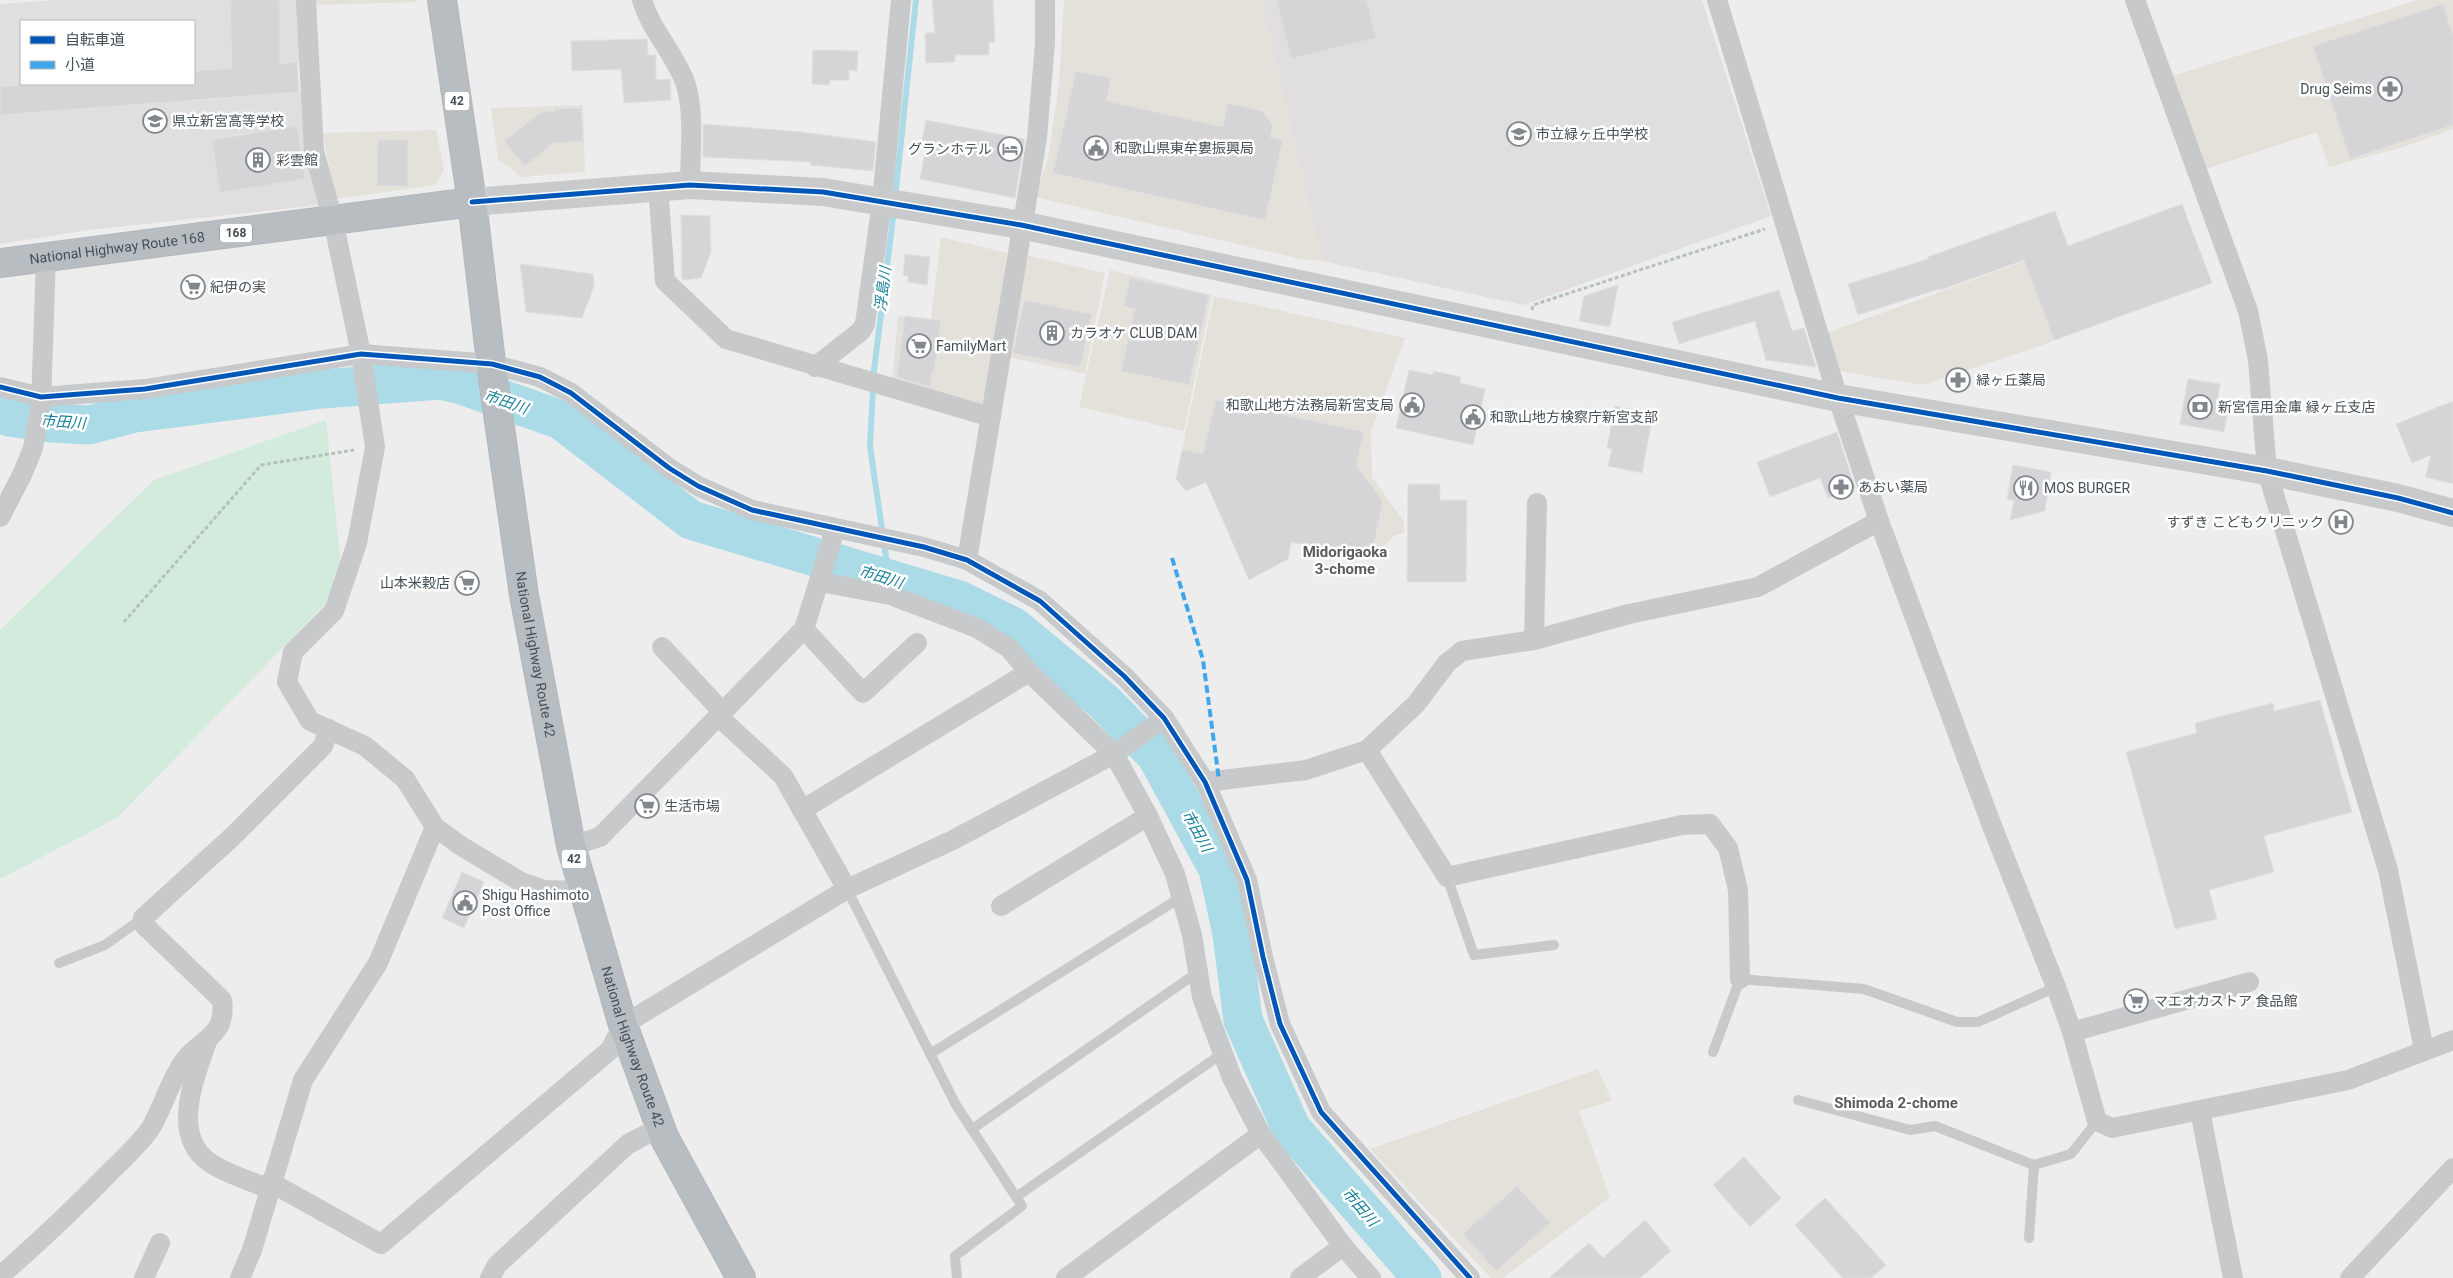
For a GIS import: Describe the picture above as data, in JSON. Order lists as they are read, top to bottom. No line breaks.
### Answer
{"streets":{"highway":["42","168","National Highway Route 168","National Highway Route 42"]},"crossings":[["National Highway Route 168","National Highway Route 42"]],"districts":["Midorigaoka 3-chome","Shimoda 2-chome"],"water":["浮島川","市田川"],"places":{"pharmacy":["Drug Seims","緑ヶ丘薬局","あおい薬局"],"school or university":["県立新宮高等学校","市立緑ヶ丘中学校"],"public building":["和歌山県東牟婁振興局","和歌山地方法務局新宮支局","和歌山地方検察庁新宮支部","Shigu Hashimoto Post Office"],"hotel":["グランホテル"],"building":["彩雲館","カラオケ CLUB DAM"],"supermarket":["紀伊の実","FamilyMart","山本米穀店","生活市場","マエオカストア 食品館"],"bank":["新宮信用金庫 緑ヶ丘支店"],"restaurant":["MOS BURGER"],"hospital":["すずき こどもクリニック"]},"legend":["自転車道","小道"]}
